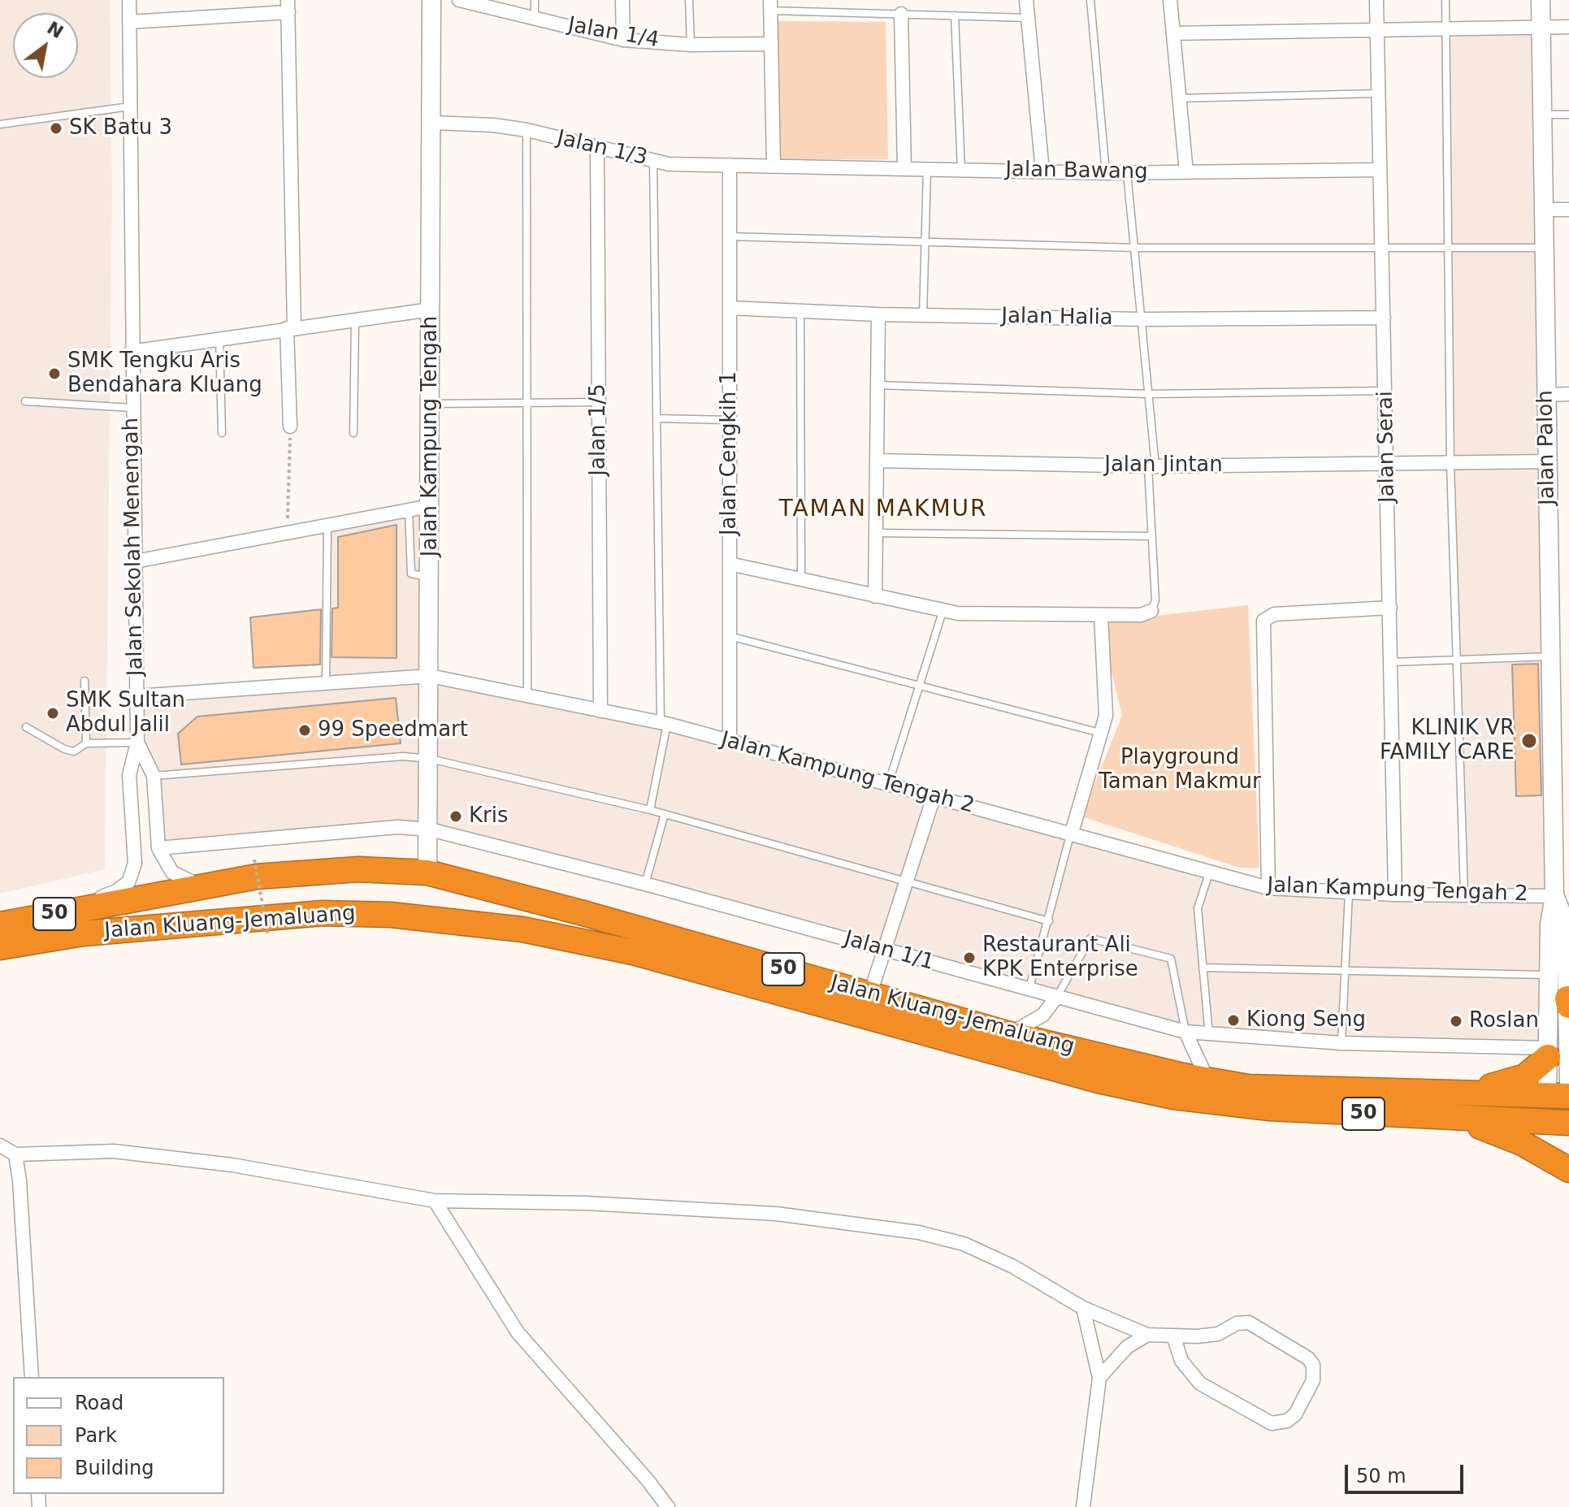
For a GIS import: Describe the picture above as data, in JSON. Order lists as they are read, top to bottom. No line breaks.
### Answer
{"streets":{"highway":["50","Jalan Kluang-Jemaluang"],"main road":["Jalan Kampung Tengah","Jalan Paloh"],"street":["Jalan 1/4","Jalan 1/3","Jalan Bawang","Jalan Halia","Jalan 1/5","Jalan Serai","Jalan Cengkih 1","Jalan Jintan","Jalan Sekolah Menengah","Jalan Kampung Tengah 2","Jalan 1/1"]},"crossings":[["Jalan 1/3","Jalan Bawang"],["Jalan 1/3","Jalan 1/5"],["Jalan 1/3","Jalan Kampung Tengah"],["Jalan 1/3","Jalan Cengkih 1"],["Jalan Bawang","Jalan Serai"],["Jalan Halia","Jalan Serai"],["Jalan Halia","Jalan Cengkih 1"],["Jalan 1/5","Jalan Kampung Tengah 2"],["Jalan Kampung Tengah","Jalan Kampung Tengah 2"],["Jalan Kampung Tengah","Jalan Kluang-Jemaluang"],["Jalan Kampung Tengah","Jalan 1/1"],["Jalan Serai","Jalan Jintan"],["Jalan Serai","Jalan Kampung Tengah 2"],["Jalan Paloh","Jalan Jintan"],["Jalan Paloh","Jalan Kampung Tengah 2"],["Jalan Paloh","Jalan Kluang-Jemaluang"],["Jalan Paloh","Jalan 1/1"],["Jalan Cengkih 1","Jalan Kampung Tengah 2"],["Jalan Sekolah Menengah","Jalan Kampung Tengah 2"],["Jalan Sekolah Menengah","Jalan Kluang-Jemaluang"],["Jalan Sekolah Menengah","Jalan 1/1"]],"districts":["TAMAN MAKMUR"],"parks":["Playground Taman Makmur"],"places":["SK Batu 3","SMK Tengku Aris Bendahara Kluang","SMK Sultan Abdul Jalil","99 Speedmart","KLINIK VR FAMILY CARE","Kris","Restaurant Ali KPK Enterprise","Kiong Seng","Roslan"],"legend":["Road","Park","Building"],"scale_bar":"50 m","north":"top right"}
